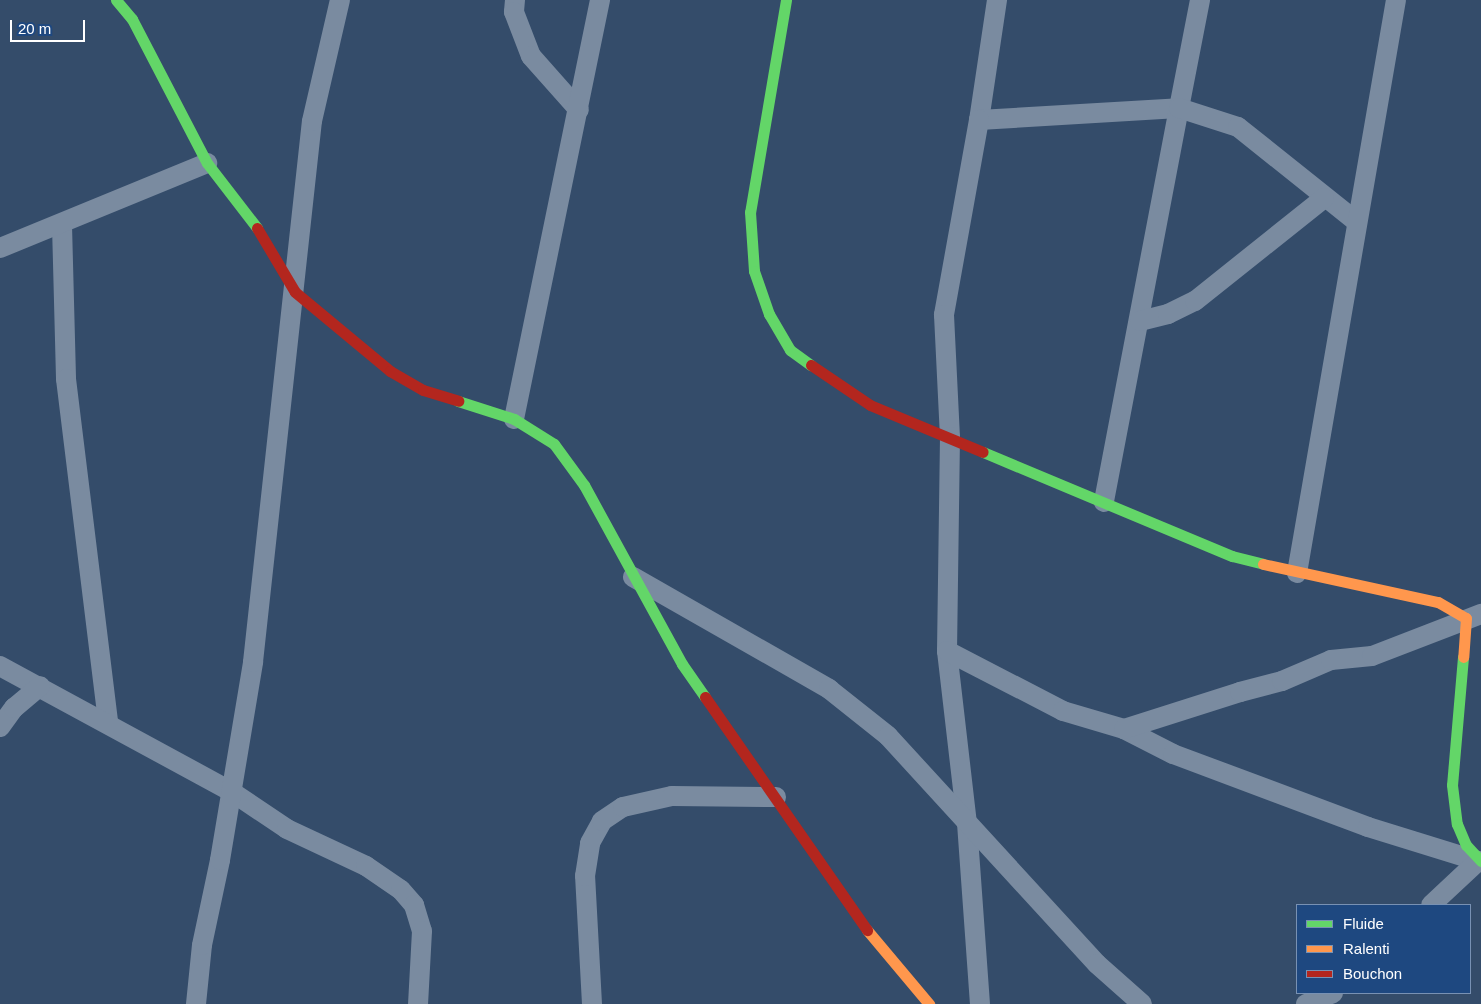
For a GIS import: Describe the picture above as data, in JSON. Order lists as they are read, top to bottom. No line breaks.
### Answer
{"legend":["Fluide","Ralenti","Bouchon"],"scale_bar":"20 m"}
